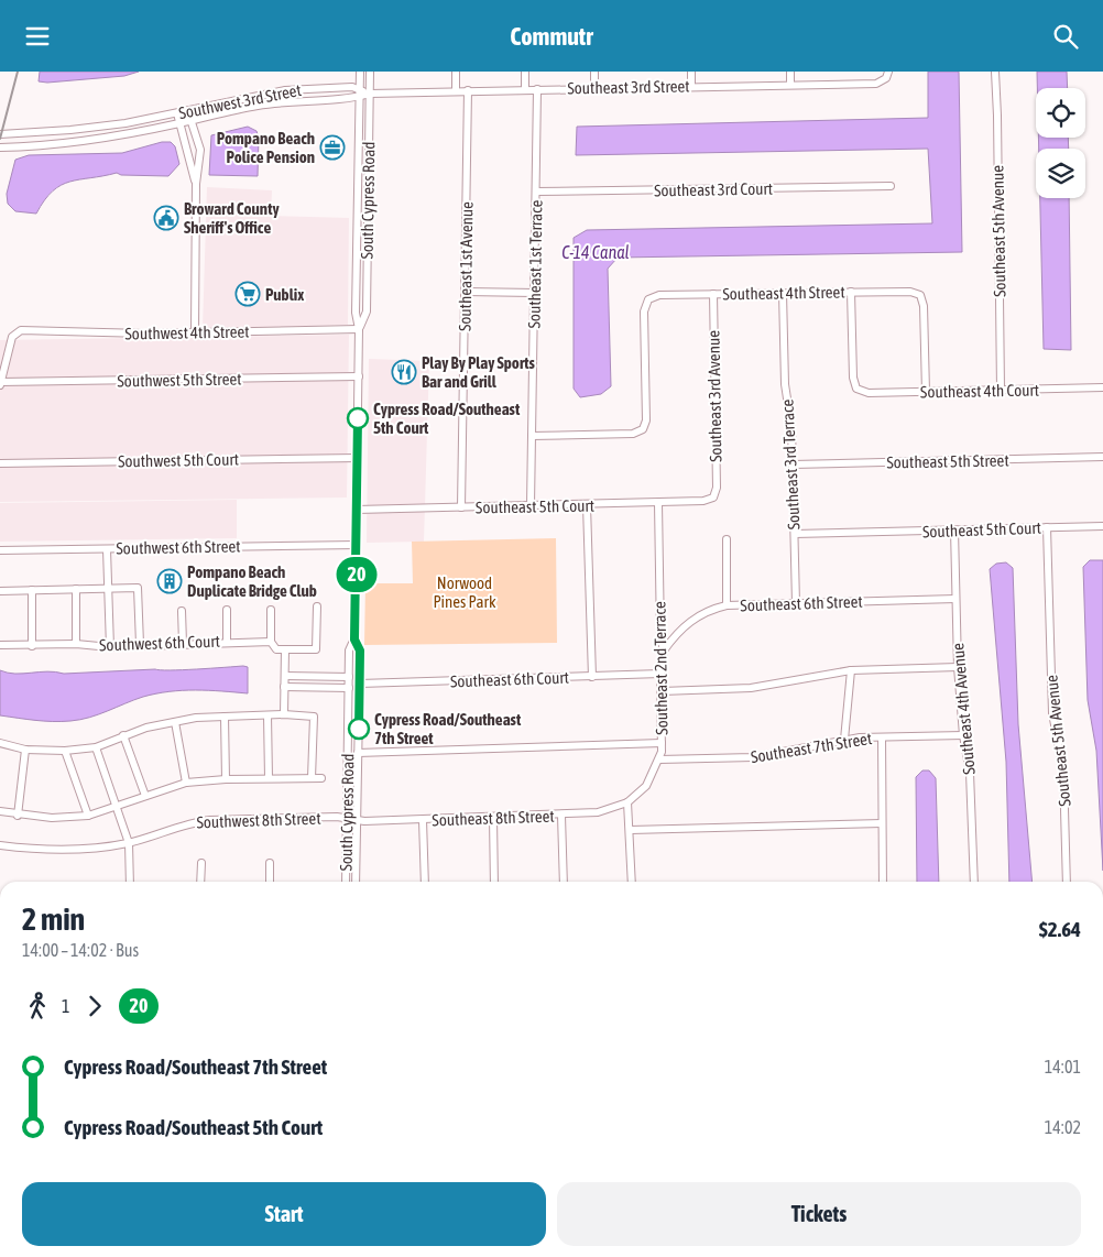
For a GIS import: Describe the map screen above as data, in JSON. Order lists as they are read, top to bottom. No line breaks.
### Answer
{"streets":{"street":["Southeast 3rd Street","Southwest 3rd Street","Southeast 3rd Court","South Cypress Road","Southeast 5th Avenue","Southeast 1st Terrace","Southeast 1st Avenue","Southeast 4th Street","Southwest 4th Street","Southwest 5th Street","Southeast 4th Court","Southeast 3rd Avenue","Southwest 5th Court","Southeast 5th Street","Southeast 3rd Terrace","Southeast 5th Court","Southwest 6th Street","Southeast 6th Street","Southwest 6th Court","Southeast 2nd Terrace","Southeast 6th Court","Southeast 4th Avenue","Southeast 7th Street","Southeast 8th Street","Southwest 8th Street"]},"crossings":[["Southeast 3rd Street","Southwest 3rd Street"],["Southeast 3rd Street","South Cypress Road"],["Southeast 3rd Street","Southeast 1st Terrace"],["Southeast 3rd Street","Southeast 1st Avenue"],["Southwest 3rd Street","South Cypress Road"],["Southeast 3rd Court","Southeast 1st Terrace"],["South Cypress Road","Southwest 4th Street"],["South Cypress Road","Southwest 5th Street"],["South Cypress Road","Southwest 5th Court"],["South Cypress Road","Southeast 5th Court"],["South Cypress Road","Southwest 6th Street"],["South Cypress Road","Southeast 6th Court"],["South Cypress Road","Southeast 8th Street"],["South Cypress Road","Southwest 8th Street"],["Southeast 5th Avenue","Southeast 4th Court"],["Southeast 5th Avenue","Southeast 5th Court"],["Southeast 1st Terrace","Southeast 4th Street"],["Southeast 1st Terrace","Southeast 5th Court"],["Southeast 1st Avenue","Southeast 5th Court"],["Southeast 4th Street","Southeast 4th Court"],["Southeast 4th Street","Southeast 3rd Avenue"],["Southeast 4th Street","Southeast 3rd Terrace"],["Southwest 4th Street","Southwest 5th Street"],["Southeast 3rd Avenue","Southeast 5th Court"],["Southeast 5th Street","Southeast 3rd Terrace"],["Southeast 3rd Terrace","Southeast 5th Court"],["Southeast 3rd Terrace","Southeast 6th Street"],["Southeast 5th Court","Southeast 2nd Terrace"],["Southeast 5th Court","Southeast 4th Avenue"],["Southeast 6th Street","Southeast 2nd Terrace"],["Southeast 6th Street","Southeast 4th Avenue"],["Southeast 2nd Terrace","Southeast 6th Court"],["Southeast 2nd Terrace","Southeast 7th Street"],["Southeast 2nd Terrace","Southeast 8th Street"],["Southeast 4th Avenue","Southeast 7th Street"],["Southeast 8th Street","Southwest 8th Street"]],"water":["C-14 Canal"],"parks":["Norwood Pines Park"],"places":{"office":["Pompano Beach Police Pension"],"public building":["Broward County Sheriff's Office"],"supermarket":["Publix"],"restaurant":["Play By Play Sports Bar and Grill"],"other":["Cypress Road/Southeast 5th Court","Cypress Road/Southeast 7th Street"],"building":["Pompano Beach Duplicate Bridge Club"]},"lines":["bus line 20"],"page":{"header":"Commutr","on_map":"20","heading":["2 min","14:00 – 14:02 · Bus","$2.64"],"legs":["1","20"],"list":[{"name":"Cypress Road/Southeast 7th Street","value":"14:01"},{"name":"Cypress Road/Southeast 5th Court","value":"14:02"}],"buttons":["Start","Tickets"]}}
